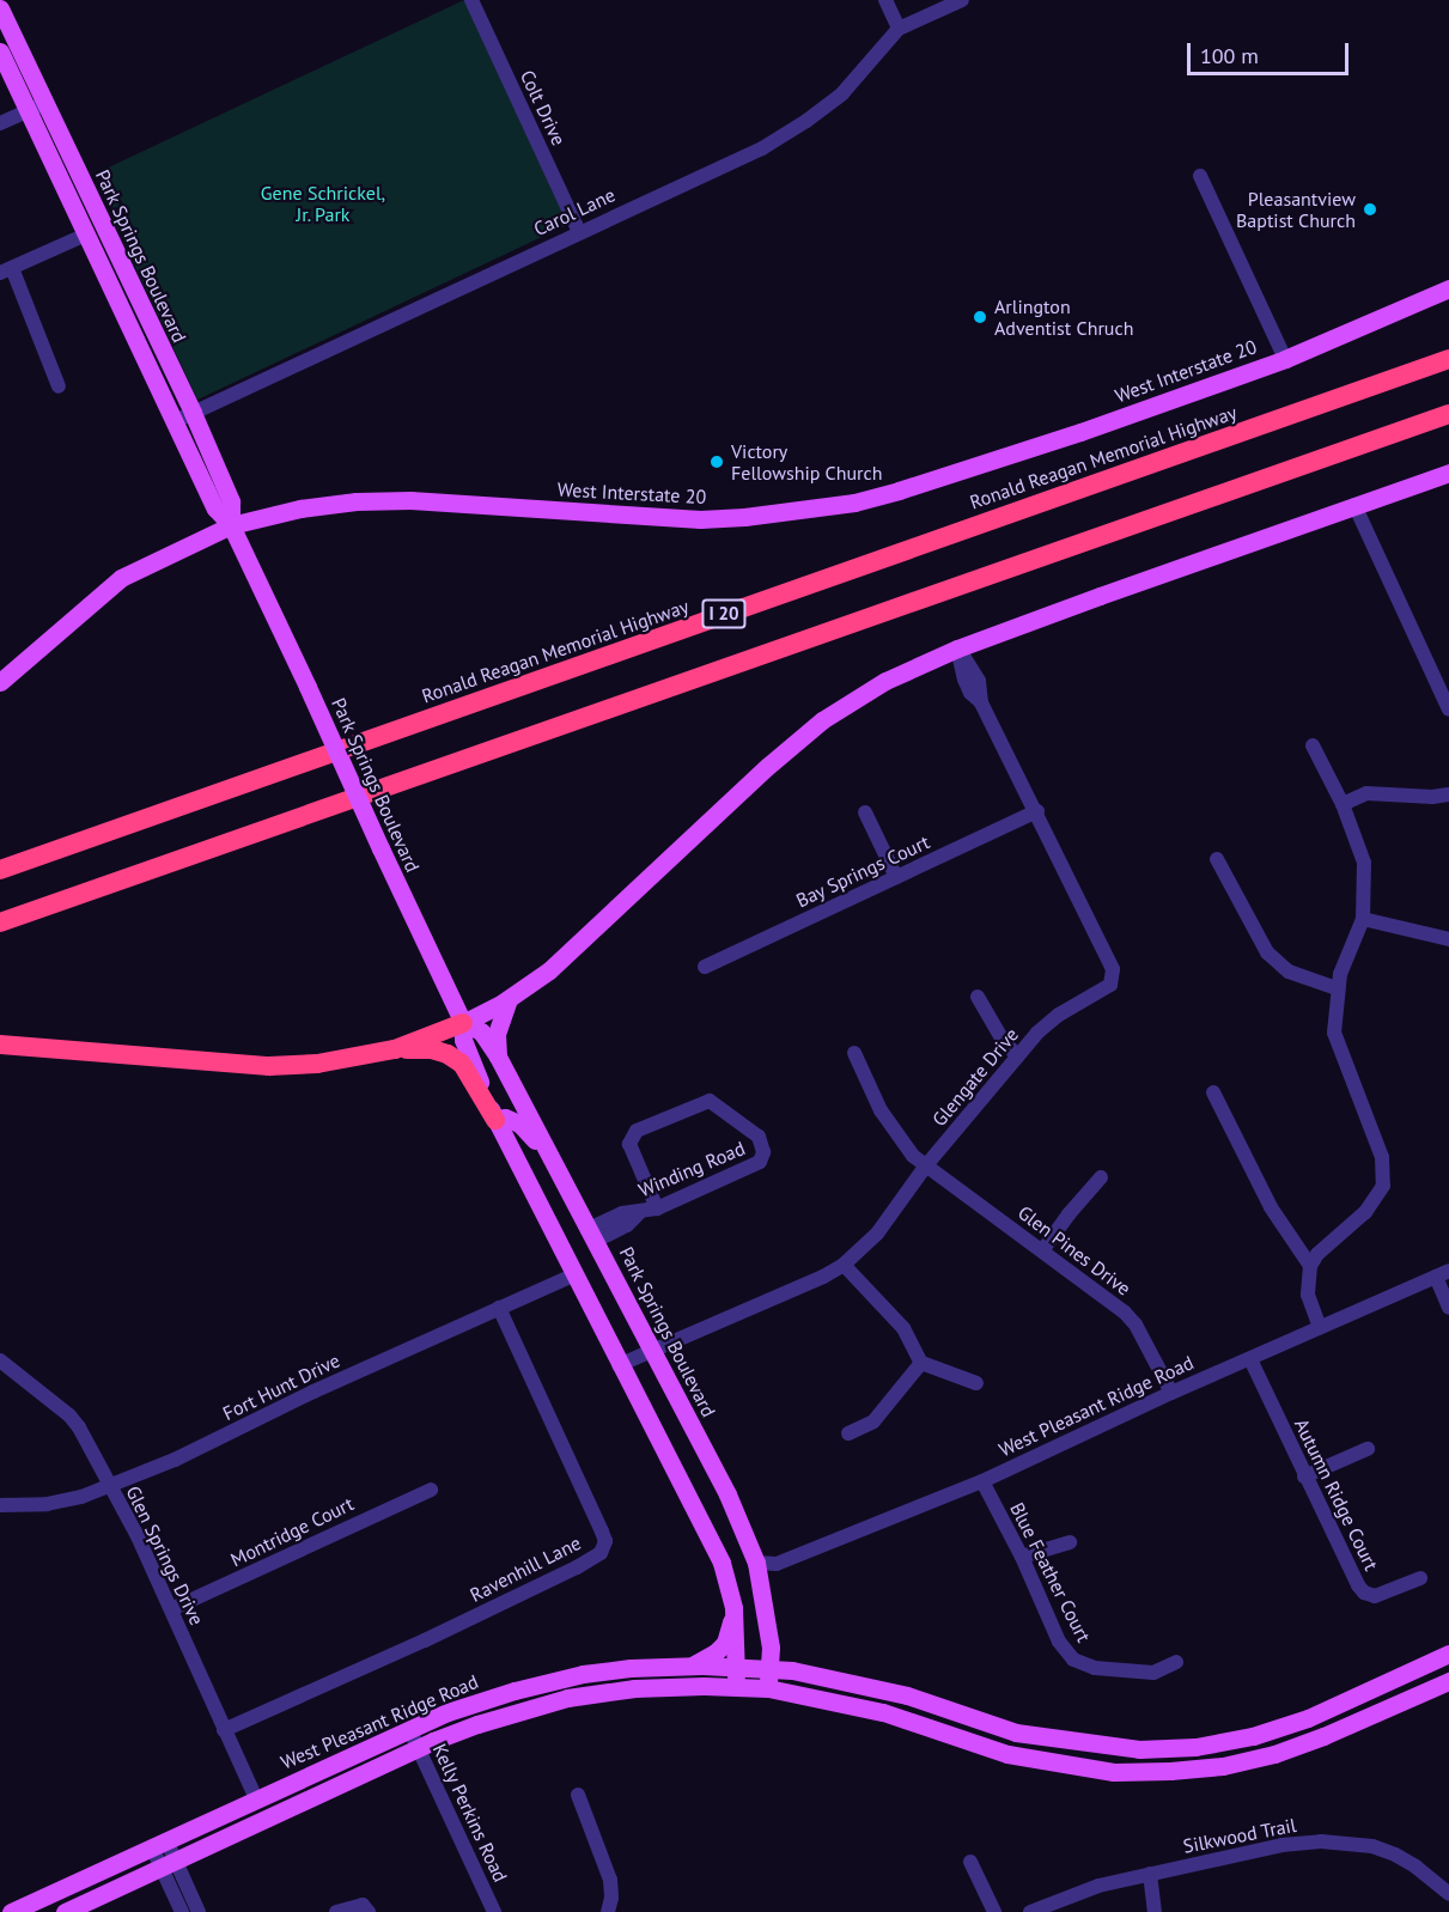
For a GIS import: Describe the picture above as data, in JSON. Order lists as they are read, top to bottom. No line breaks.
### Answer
{"streets":{"highway":["Ronald Reagan Memorial Highway","I 20"],"main road":["Park Springs Boulevard","West Interstate 20","West Pleasant Ridge Road"],"street":["Colt Drive","Carol Lane","Bay Springs Court","Glengate Drive","Winding Road","Glen Pines Drive","Fort Hunt Drive","Autumn Ridge Court","Montridge Court","Glen Springs Drive","Ravenhill Lane","Blue Feather Court","Kelly Perkins Road","Silkwood Trail"]},"crossings":[["Colt Drive","Carol Lane"],["Carol Lane","Park Springs Boulevard"],["Park Springs Boulevard","West Interstate 20"],["Park Springs Boulevard","Glengate Drive"],["Park Springs Boulevard","Winding Road"],["Park Springs Boulevard","Fort Hunt Drive"],["Park Springs Boulevard","West Pleasant Ridge Road"],["Bay Springs Court","Glengate Drive"],["Glengate Drive","Glen Pines Drive"],["Glen Pines Drive","West Pleasant Ridge Road"],["Fort Hunt Drive","Glen Springs Drive"],["Fort Hunt Drive","Ravenhill Lane"],["West Pleasant Ridge Road","Autumn Ridge Court"],["West Pleasant Ridge Road","Glen Springs Drive"],["West Pleasant Ridge Road","Blue Feather Court"],["West Pleasant Ridge Road","Kelly Perkins Road"],["Montridge Court","Glen Springs Drive"],["Glen Springs Drive","Ravenhill Lane"]],"parks":["Gene Schrickel, Jr. Park"],"places":["Pleasantview Baptist Church","Arlington Adventist Chruch","Victory Fellowship Church"],"scale_bar":"100 m"}
